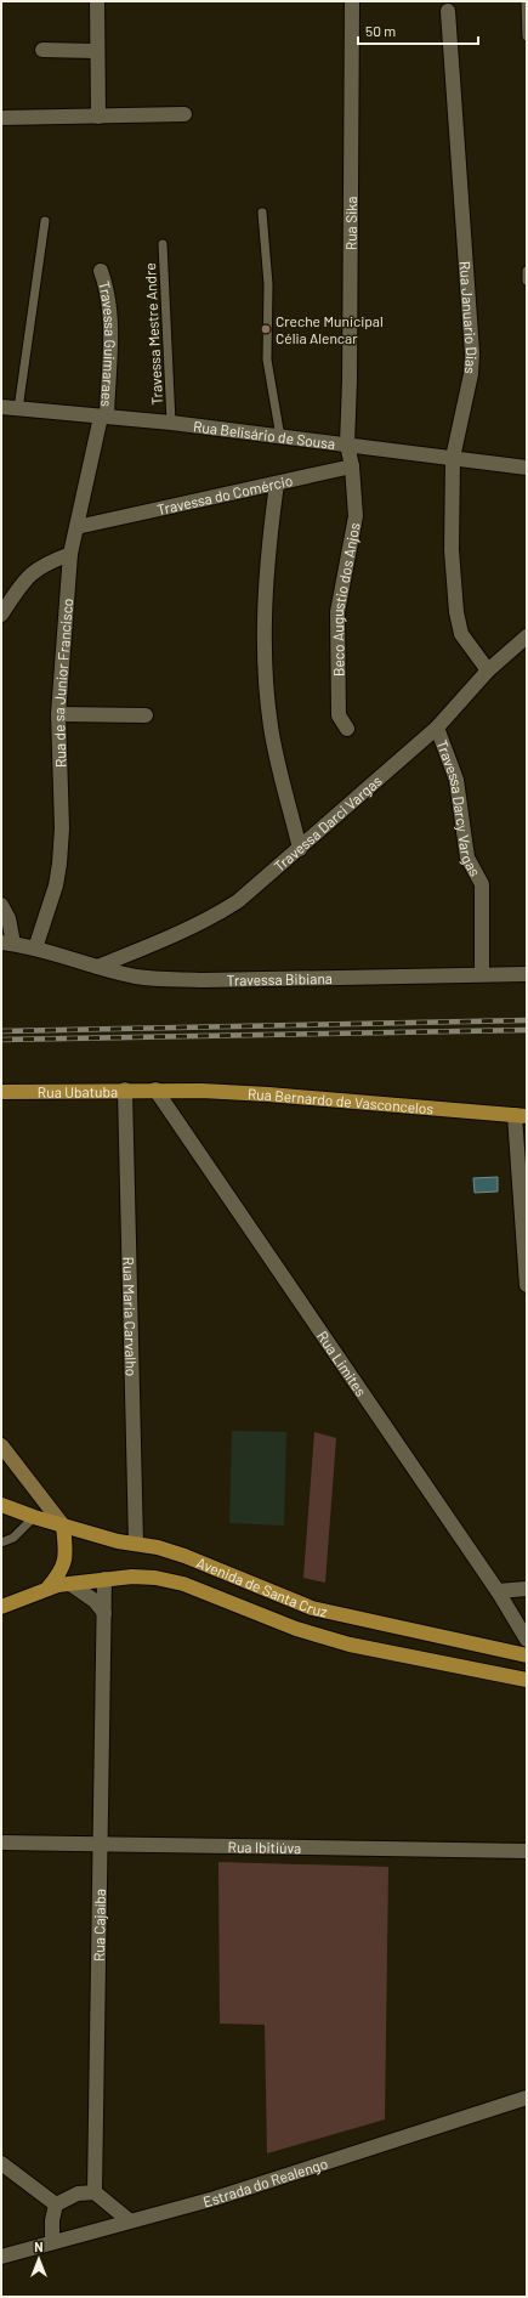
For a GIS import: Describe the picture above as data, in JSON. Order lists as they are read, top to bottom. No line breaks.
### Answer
{"streets":{"main road":["Rua Ubatuba","Rua Bernardo de Vasconcelos","Avenida de Santa Cruz"],"street":["Rua Sika","Rua Januario Dias","Travessa Guimaraes","Rua Belisário de Sousa","Travessa do Comércio","Beco Augustio dos Anjos","Rua de sa Junior Francisco","Travessa Darcy Vargas","Travessa Darci Vargas","Travessa Bibiana","Rua Maria Carvalho","Rua Limites","Rua Ibitiúva","Rua Cajaíba","Estrada do Realengo"],"lane":["Travessa Mestre Andre"]},"crossings":[["Rua Sika","Rua Belisário de Sousa"],["Rua Januario Dias","Rua Belisário de Sousa"],["Rua Januario Dias","Travessa Darci Vargas"],["Travessa Mestre Andre","Rua Belisário de Sousa"],["Travessa Guimaraes","Rua Belisário de Sousa"],["Travessa Guimaraes","Rua de sa Junior Francisco"],["Rua Belisário de Sousa","Rua de sa Junior Francisco"],["Travessa do Comércio","Beco Augustio dos Anjos"],["Travessa do Comércio","Rua de sa Junior Francisco"],["Rua de sa Junior Francisco","Travessa Bibiana"],["Travessa Darcy Vargas","Travessa Darci Vargas"],["Travessa Darcy Vargas","Travessa Bibiana"],["Travessa Darci Vargas","Travessa Bibiana"],["Rua Ubatuba","Rua Bernardo de Vasconcelos"],["Rua Ubatuba","Rua Maria Carvalho"],["Rua Ubatuba","Rua Limites"],["Rua Bernardo de Vasconcelos","Rua Limites"],["Rua Maria Carvalho","Avenida de Santa Cruz"],["Avenida de Santa Cruz","Rua Cajaíba"],["Rua Ibitiúva","Rua Cajaíba"]],"places":["Creche Municipal Célia Alencar"],"scale_bar":"50 m","north":"top"}
